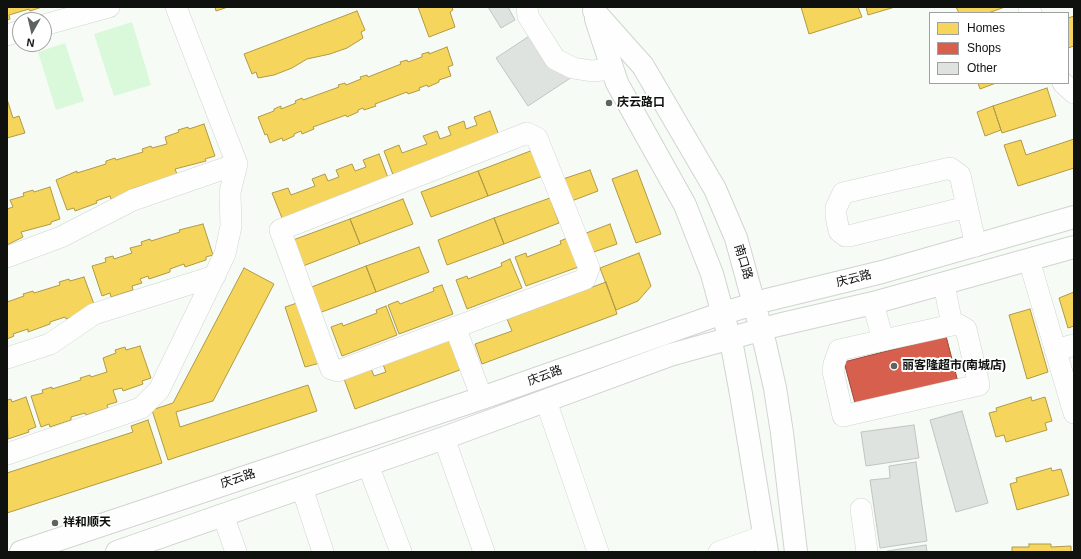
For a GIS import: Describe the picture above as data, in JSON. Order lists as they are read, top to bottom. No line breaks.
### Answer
{"streets":{"main road":["南口路","庆云路"]},"crossings":[["南口路","庆云路"]],"places":["庆云路口","丽客隆超市(南城店)","祥和顺天"],"legend":["Homes","Shops","Other"],"north":"bottom"}
